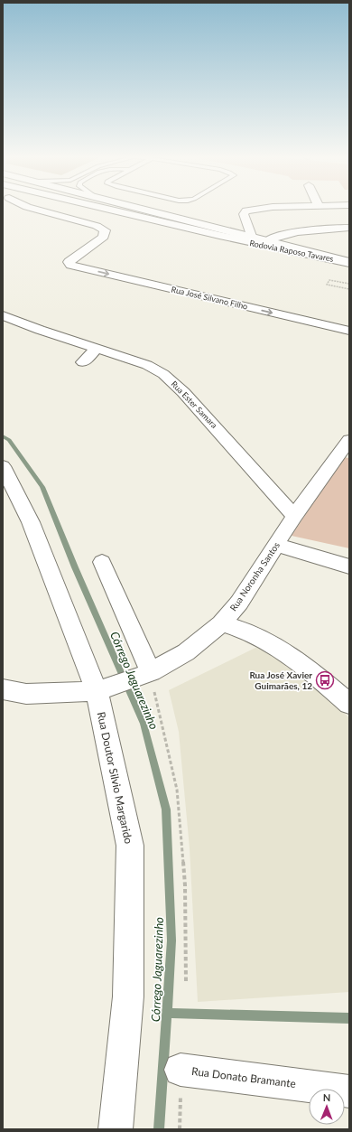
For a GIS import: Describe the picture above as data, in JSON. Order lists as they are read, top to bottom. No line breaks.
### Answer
{"streets":{"main road":["Rodovia Raposo Tavares"],"street":["Rua José Silvano Filho","Rua Ester Samara","Rua Noronha Santos","Rua Doutor Silvio Margarido","Rua Donato Bramante"]},"crossings":[["Rua Ester Samara","Rua Noronha Santos"],["Rua Noronha Santos","Rua Doutor Silvio Margarido"]],"one_way":["Rua José Silvano Filho"],"water":["Córrego Jaguarezinho"],"places":{"bus stop":["Rua José Xavier Guimarães, 12"]},"north":"top"}
